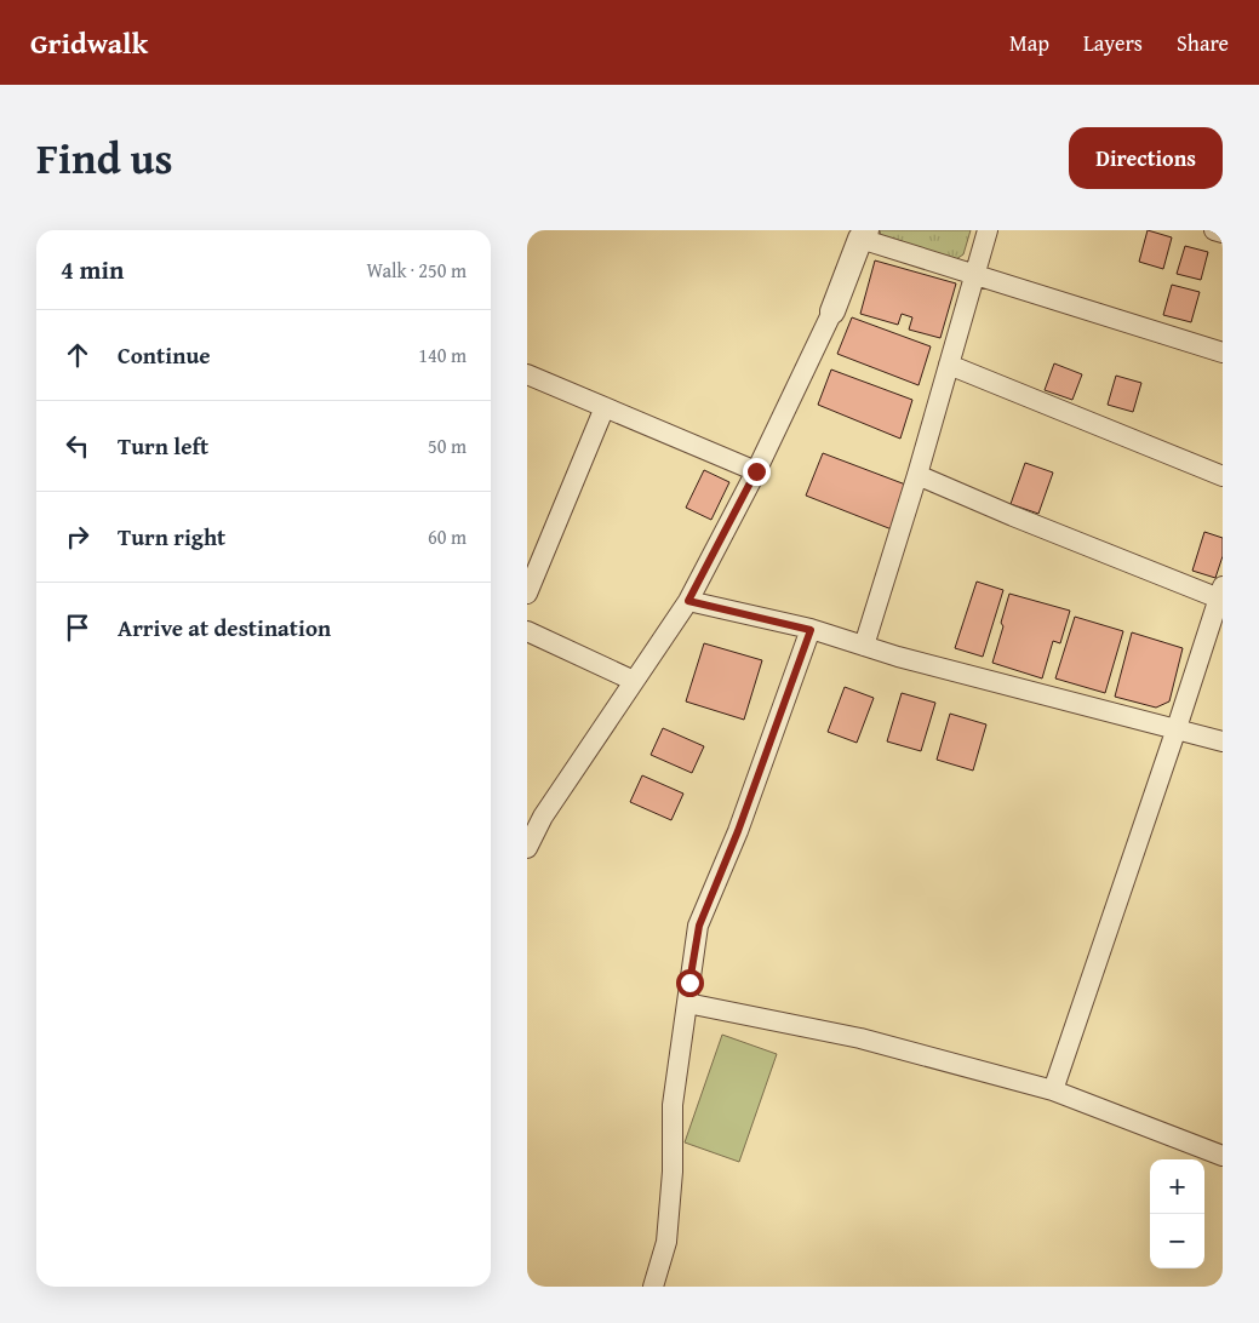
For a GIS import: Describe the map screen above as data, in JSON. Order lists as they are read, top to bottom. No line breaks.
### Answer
{"page":{"header":"Gridwalk","nav":["Map","Layers","Share"],"title":"Find us","buttons":"Directions","heading":["4 min","Walk · 250 m"],"list":[["Continue","140 m"],["Turn left","50 m"],["Turn right","60 m"],"Arrive at destination"],"map_buttons":["+","−"]}}
